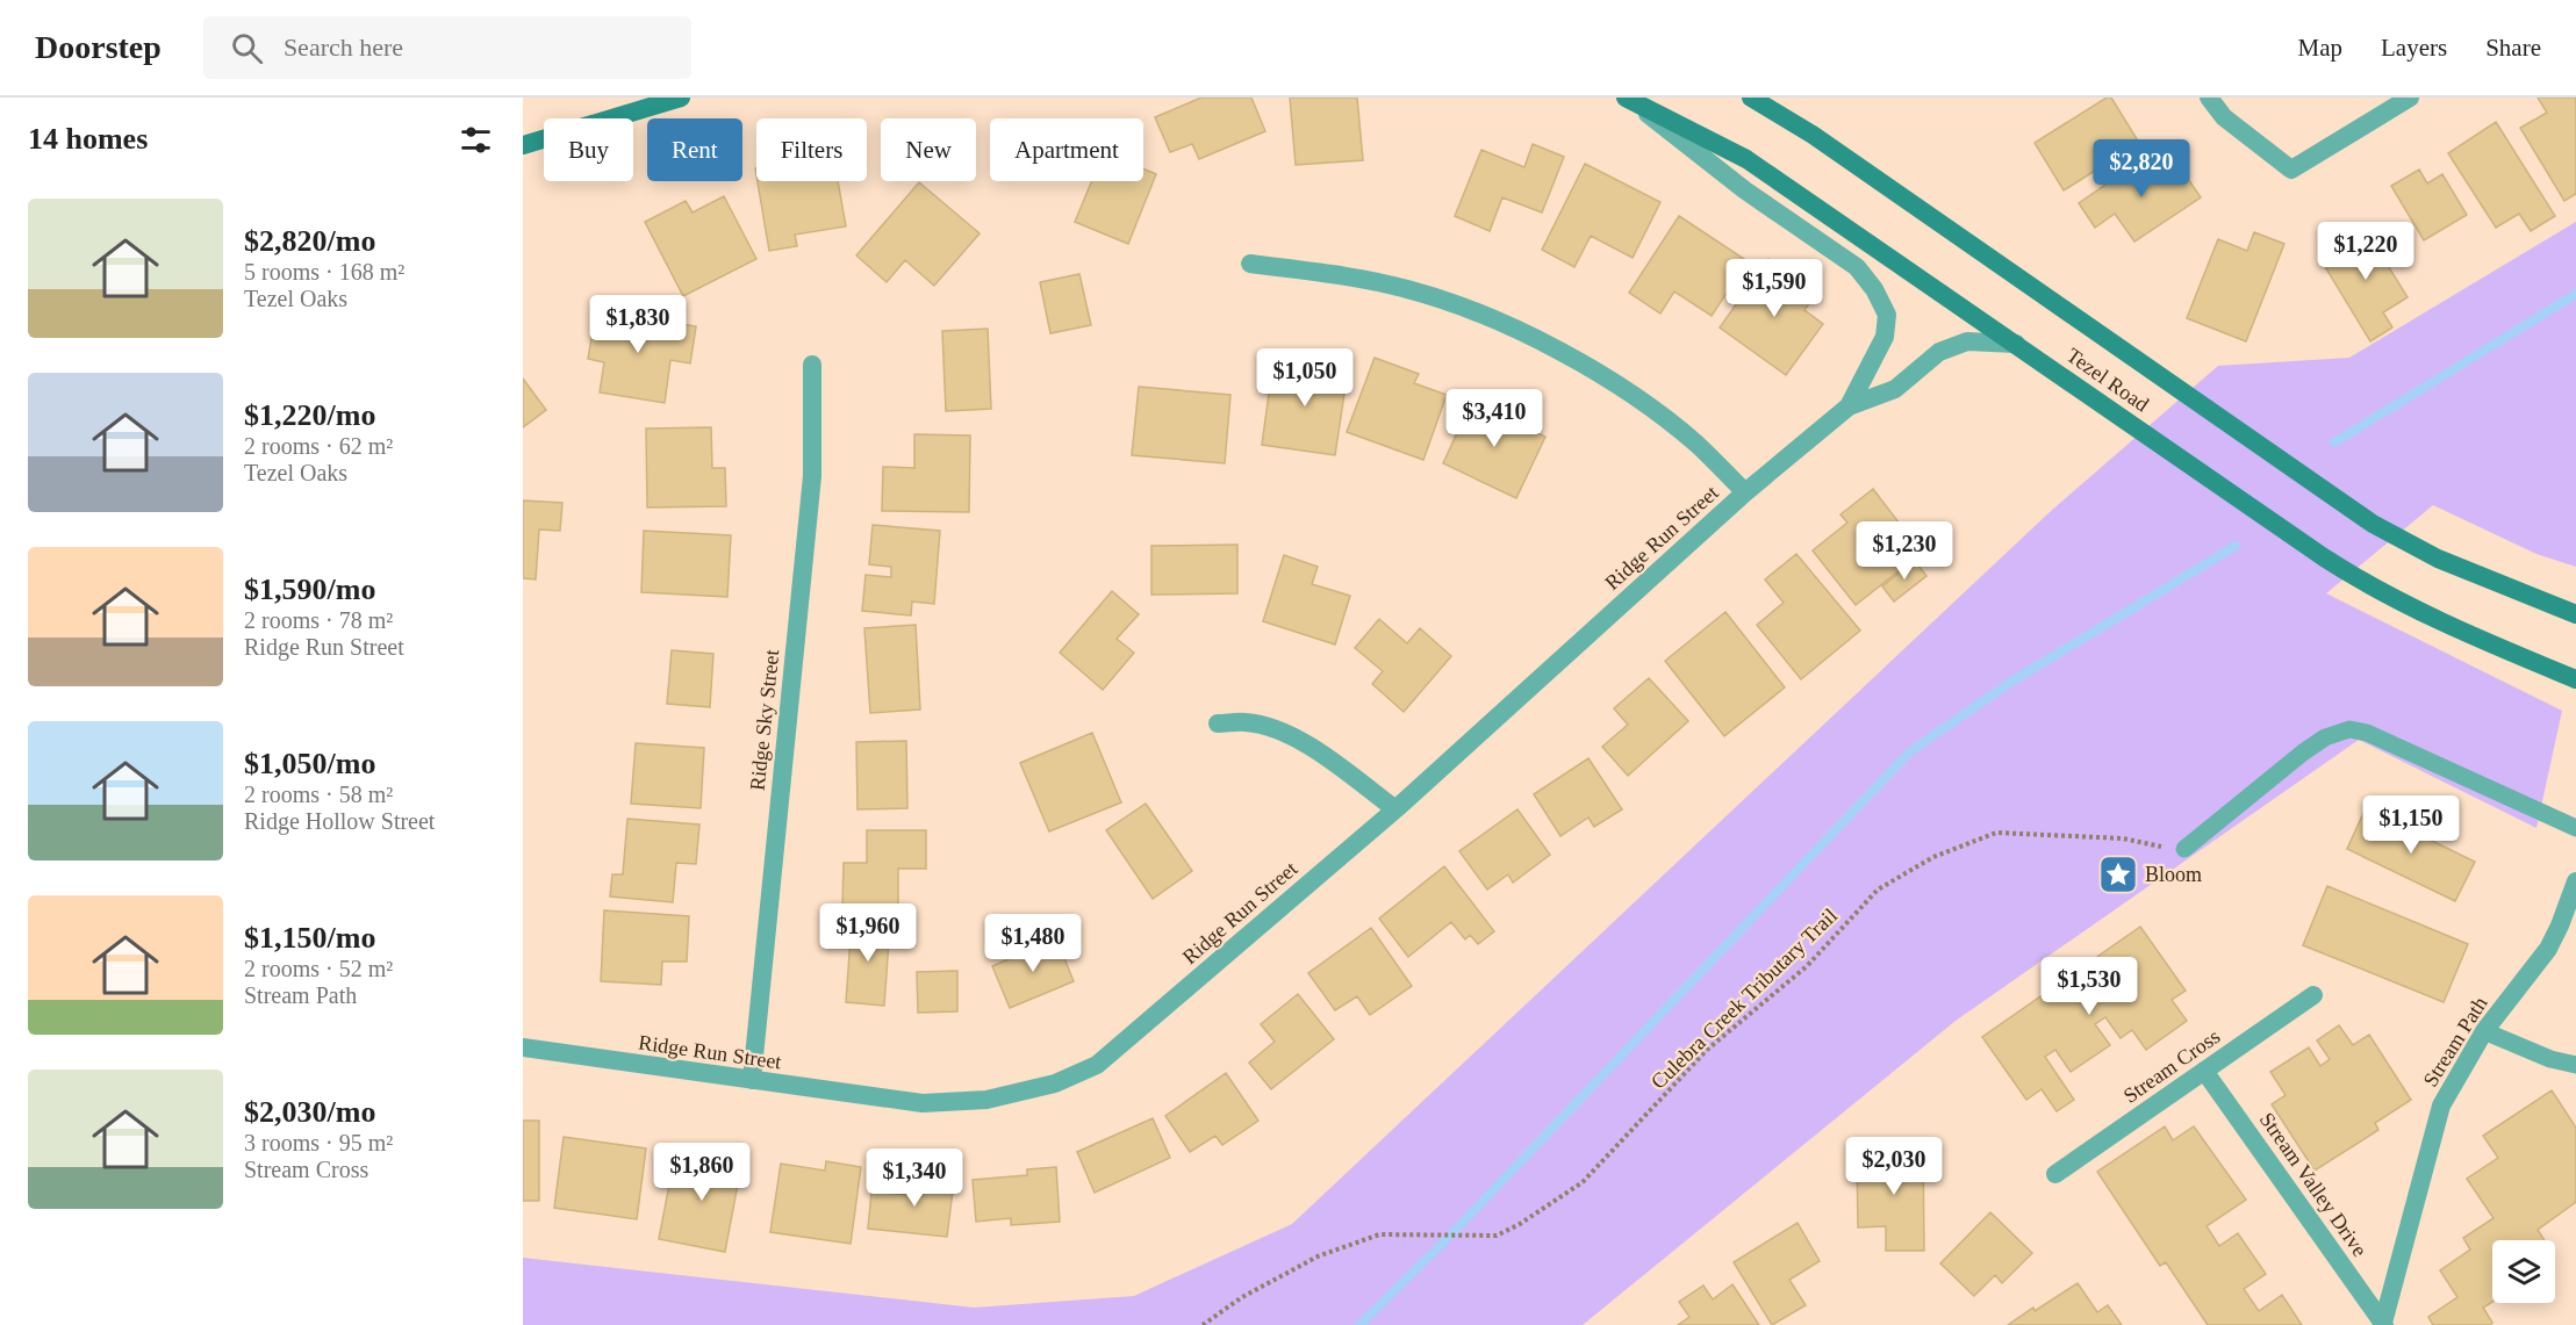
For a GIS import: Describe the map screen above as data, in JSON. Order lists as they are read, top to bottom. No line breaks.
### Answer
{"streets":{"main road":["Tezel Road"],"street":["Ridge Run Street","Ridge Sky Street","Stream Path","Stream Cross","Stream Valley Drive"],"path":["Culebra Creek Tributary Trail"]},"crossings":[["Tezel Road","Ridge Run Street"],["Ridge Run Street","Ridge Sky Street"],["Stream Path","Stream Valley Drive"],["Stream Cross","Stream Valley Drive"]],"places":{"place":["Bloom"]},"page":{"header":"Doorstep","search":"Search here","nav":["Map","Layers","Share"],"heading":"14 homes","chip":["Buy","Rent","Filters","New","Apartment"],"price":["$2,820","$1,220","$1,590","$1,830","$1,050","$3,410","$1,230","$1,150","$1,960","$1,480","$1,530","$2,030","$1,860","$1,340"],"list":[{"name":"$2,820/mo","note":"5 rooms · 168 m² · Tezel Oaks"},{"name":"$1,220/mo","note":"2 rooms · 62 m² · Tezel Oaks"},{"name":"$1,590/mo","note":"2 rooms · 78 m² · Ridge Run Street"},{"name":"$1,050/mo","note":"2 rooms · 58 m² · Ridge Hollow Street"},{"name":"$1,150/mo","note":"2 rooms · 52 m² · Stream Path"},{"name":"$2,030/mo","note":"3 rooms · 95 m² · Stream Cross"}]}}
